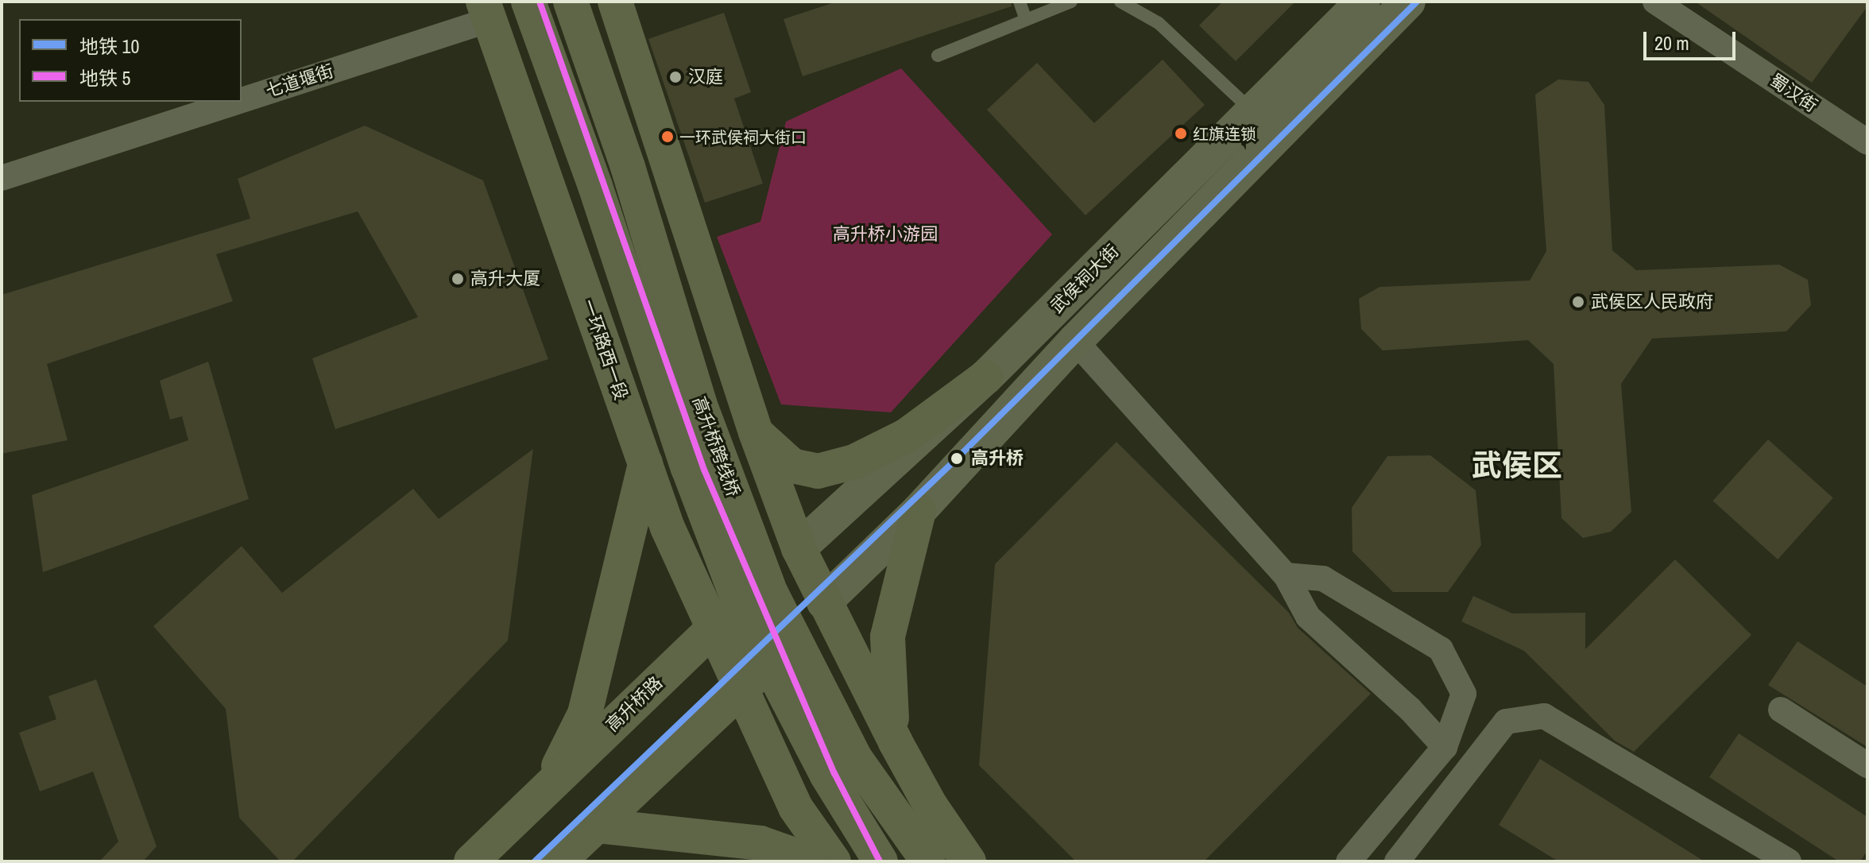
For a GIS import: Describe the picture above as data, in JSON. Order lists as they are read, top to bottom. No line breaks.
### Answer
{"streets":{"main road":["武侯祠大街","一环路西一段","高升桥跨线桥","高升桥路"],"street":["七道堰街","蜀汉街"]},"crossings":[["七道堰街","一环路西一段"],["武侯祠大街","高升桥路"],["一环路西一段","高升桥路"]],"districts":["武侯区"],"parks":["高升桥小游园"],"places":["汉庭","红旗连锁","一环武侯祠大街口","高升大厦","武侯区人民政府","高升桥"],"lines":["metro line 10","metro line 5"],"legend":["地铁 10","地铁 5"],"scale_bar":"20 m"}
